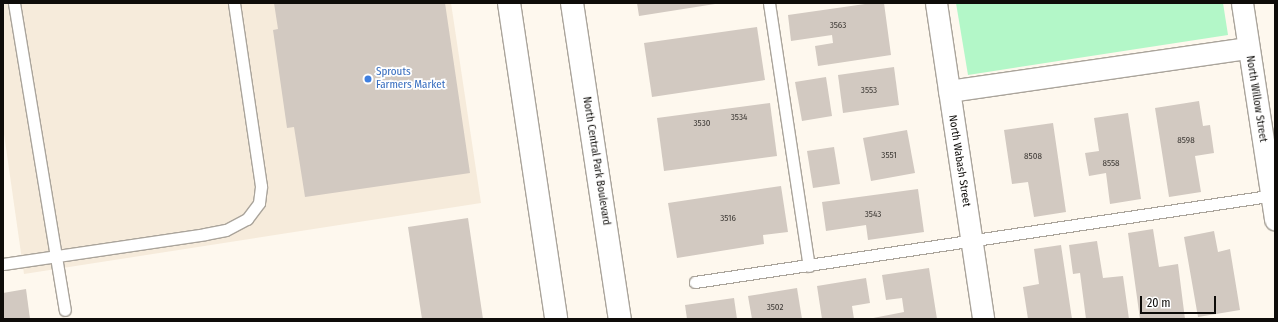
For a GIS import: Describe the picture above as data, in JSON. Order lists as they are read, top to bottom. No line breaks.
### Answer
{"streets":{"main road":["North Central Park Boulevard"],"street":["North Willow Street","North Wabash Street"]},"places":["Sprouts Farmers Market"],"house_numbers":["3563","3553","3534","3530","8598","3551","8508","8558","3543","3516","3502"],"scale_bar":"20 m"}
